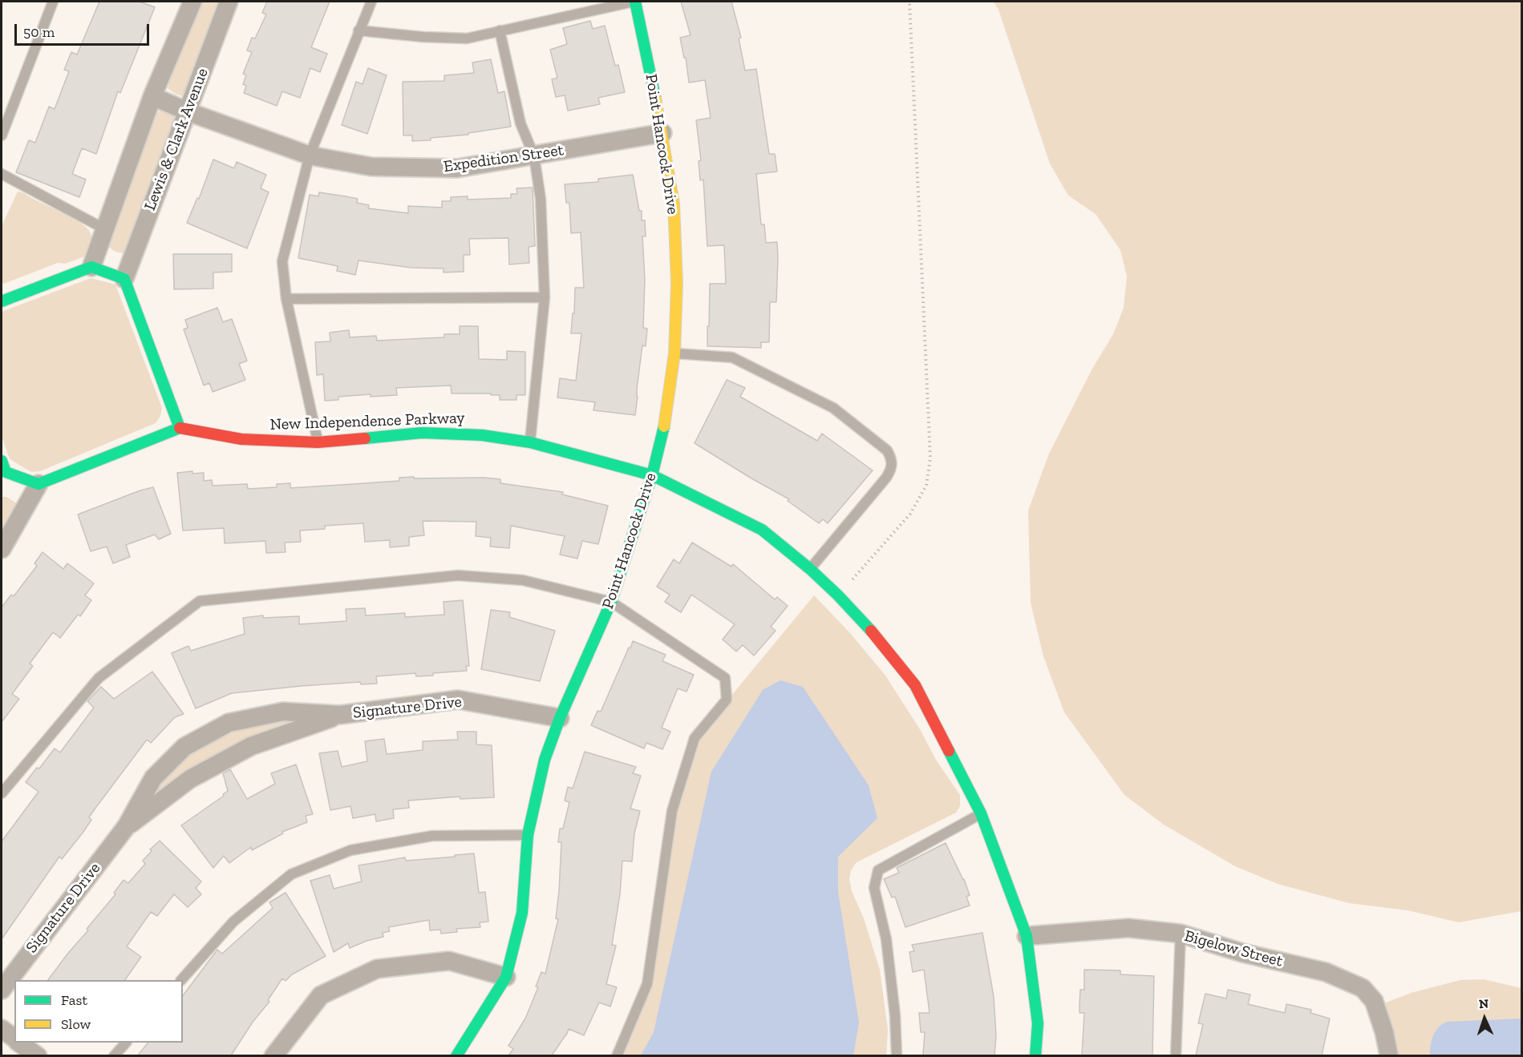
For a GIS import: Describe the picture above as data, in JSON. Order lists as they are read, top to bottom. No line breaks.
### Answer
{"streets":{"street":["Lewis & Clark Avenue","Point Hancock Drive","Expedition Street","New Independence Parkway","Signature Drive","Bigelow Street"]},"crossings":[["Lewis & Clark Avenue","Expedition Street"],["Point Hancock Drive","Expedition Street"],["Point Hancock Drive","New Independence Parkway"],["Point Hancock Drive","Signature Drive"],["New Independence Parkway","Bigelow Street"]],"legend":["Fast","Slow"],"scale_bar":"50 m","north":"top"}
